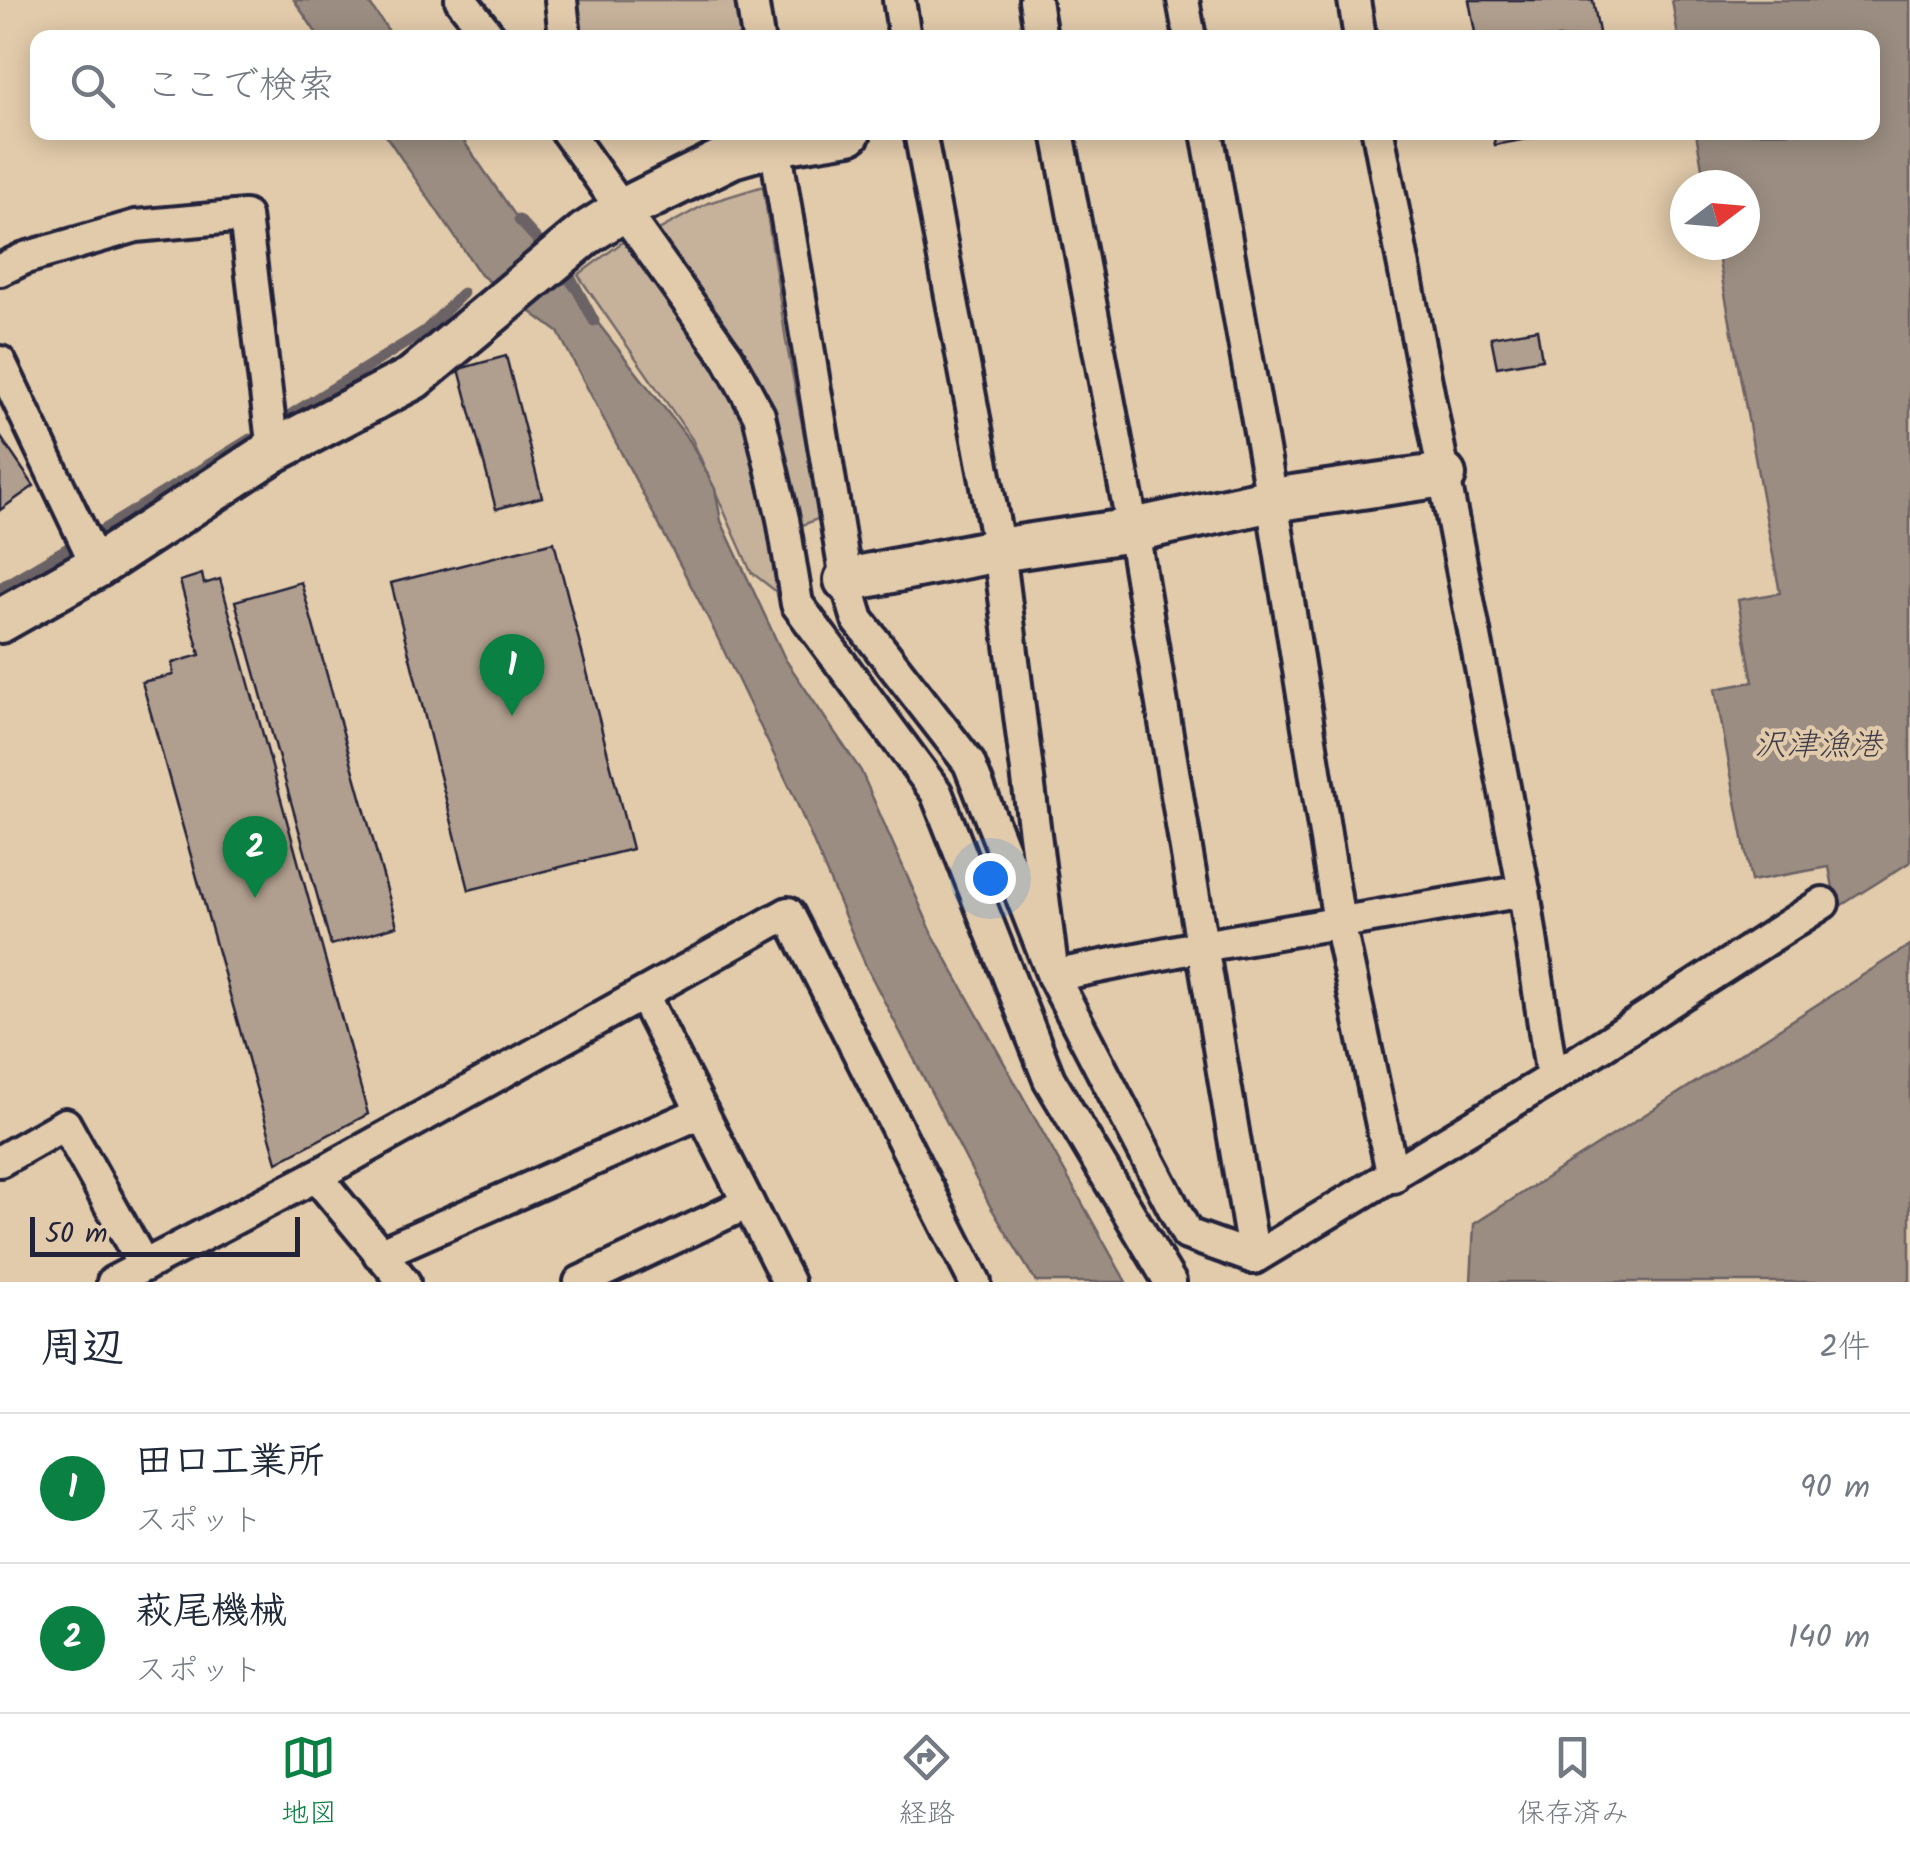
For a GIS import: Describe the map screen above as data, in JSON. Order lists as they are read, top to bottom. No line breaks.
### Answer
{"water":["沢津漁港"],"scale_bar":"50 m","north":"right","page":{"search":"ここで検索","pins":["1","2"],"scale":"50 m","heading":["周辺","2件"],"list":[{"mark":"1","name":"田口工業所","note":"スポット","value":"90 m"},{"mark":"2","name":"萩尾機械","note":"スポット","value":"140 m"}],"nav":["地図","経路","保存済み"]}}
